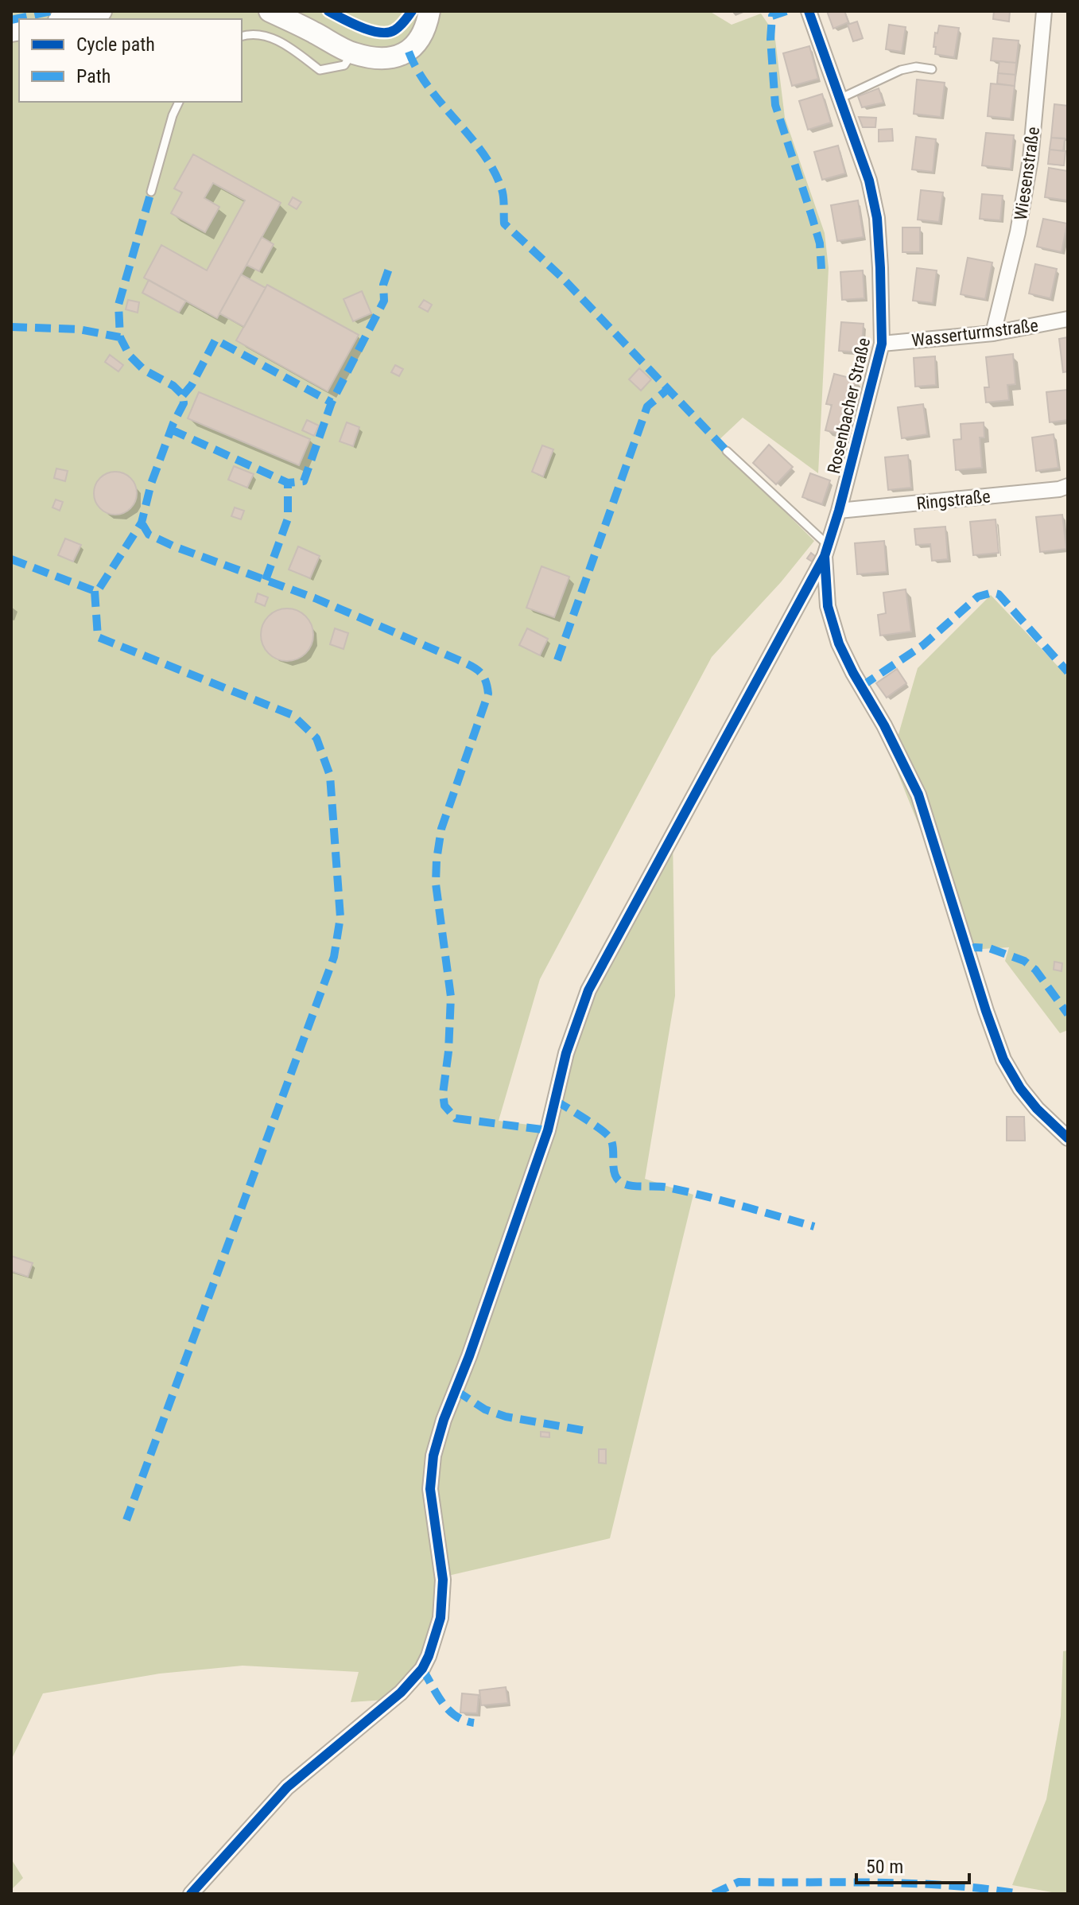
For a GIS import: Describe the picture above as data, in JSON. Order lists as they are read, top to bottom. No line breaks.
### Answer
{"streets":{"street":["Wiesenstraße","Wasserturmstraße","Rosenbacher Straße","Ringstraße"]},"crossings":[["Wiesenstraße","Wasserturmstraße"],["Wasserturmstraße","Rosenbacher Straße"],["Rosenbacher Straße","Ringstraße"]],"legend":["Cycle path","Path"],"scale_bar":"50 m"}
